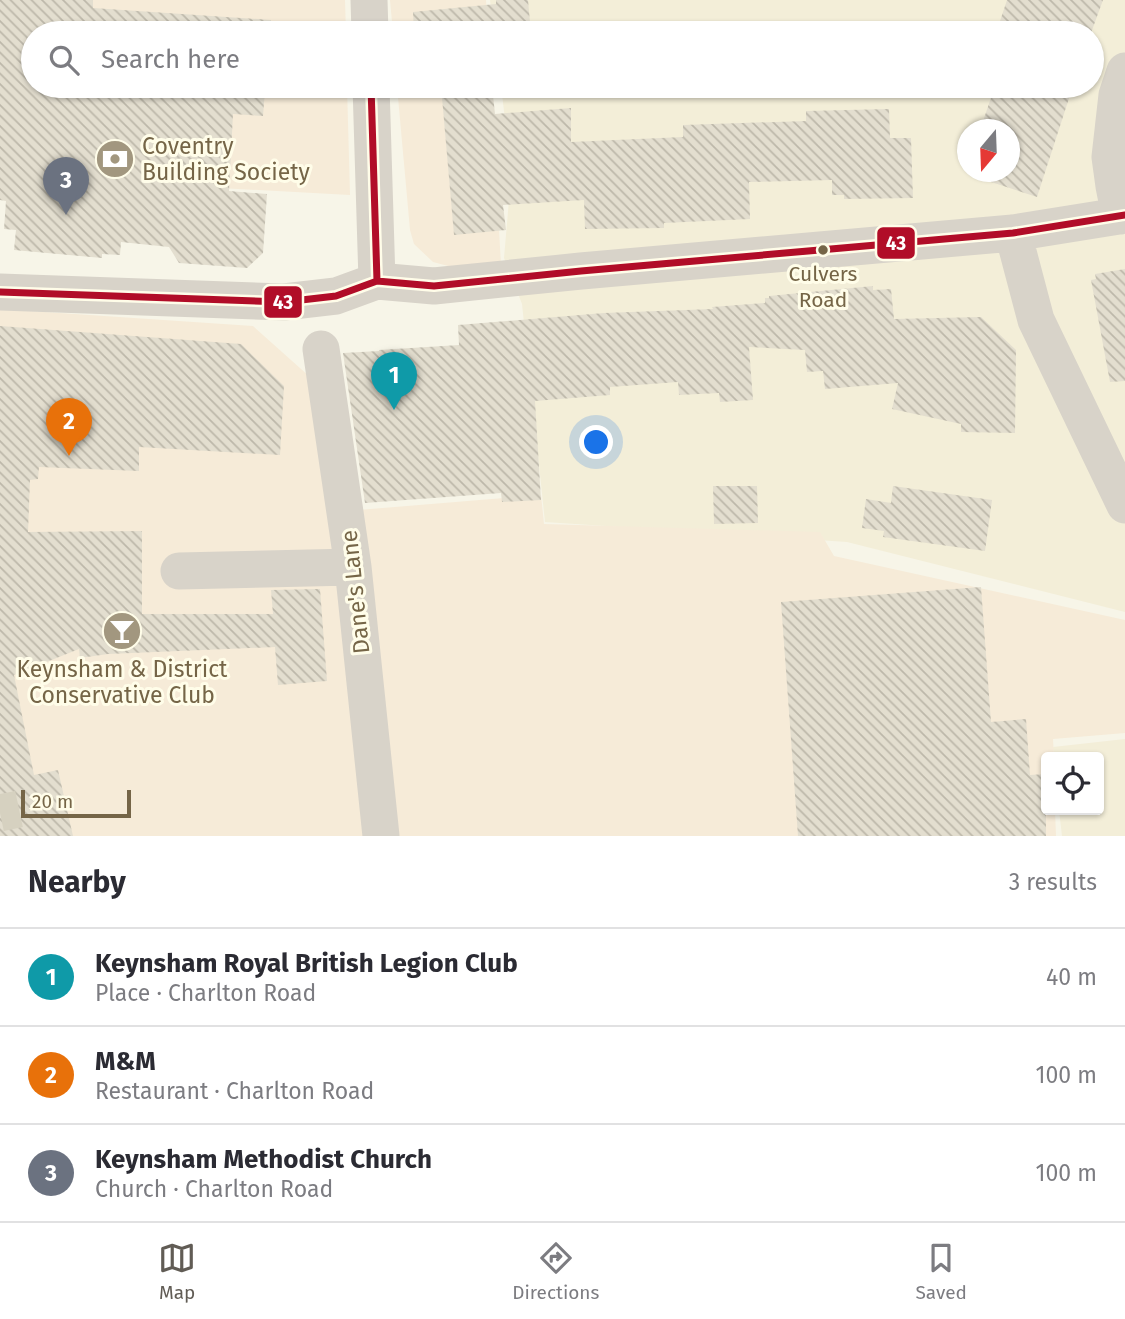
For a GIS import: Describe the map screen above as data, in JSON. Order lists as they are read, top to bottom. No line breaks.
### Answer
{"streets":{"street":["Dane's Lane"]},"places":{"bank":["Coventry Building Society"],"other":["Culvers Road"],"bar":["Keynsham & District Conservative Club"]},"lines":["transit line 43"],"scale_bar":"20 m","north":"bottom","page":{"search":"Search here","pins":["3","1","2"],"scale":"20 m","heading":["Nearby","3 results"],"list":[{"mark":"1","name":"Keynsham Royal British Legion Club","note":"Place · Charlton Road","value":"40 m"},{"mark":"2","name":"M&M","note":"Restaurant · Charlton Road","value":"100 m"},{"mark":"3","name":"Keynsham Methodist Church","note":"Church · Charlton Road","value":"100 m"}],"nav":["Map","Directions","Saved"]}}
